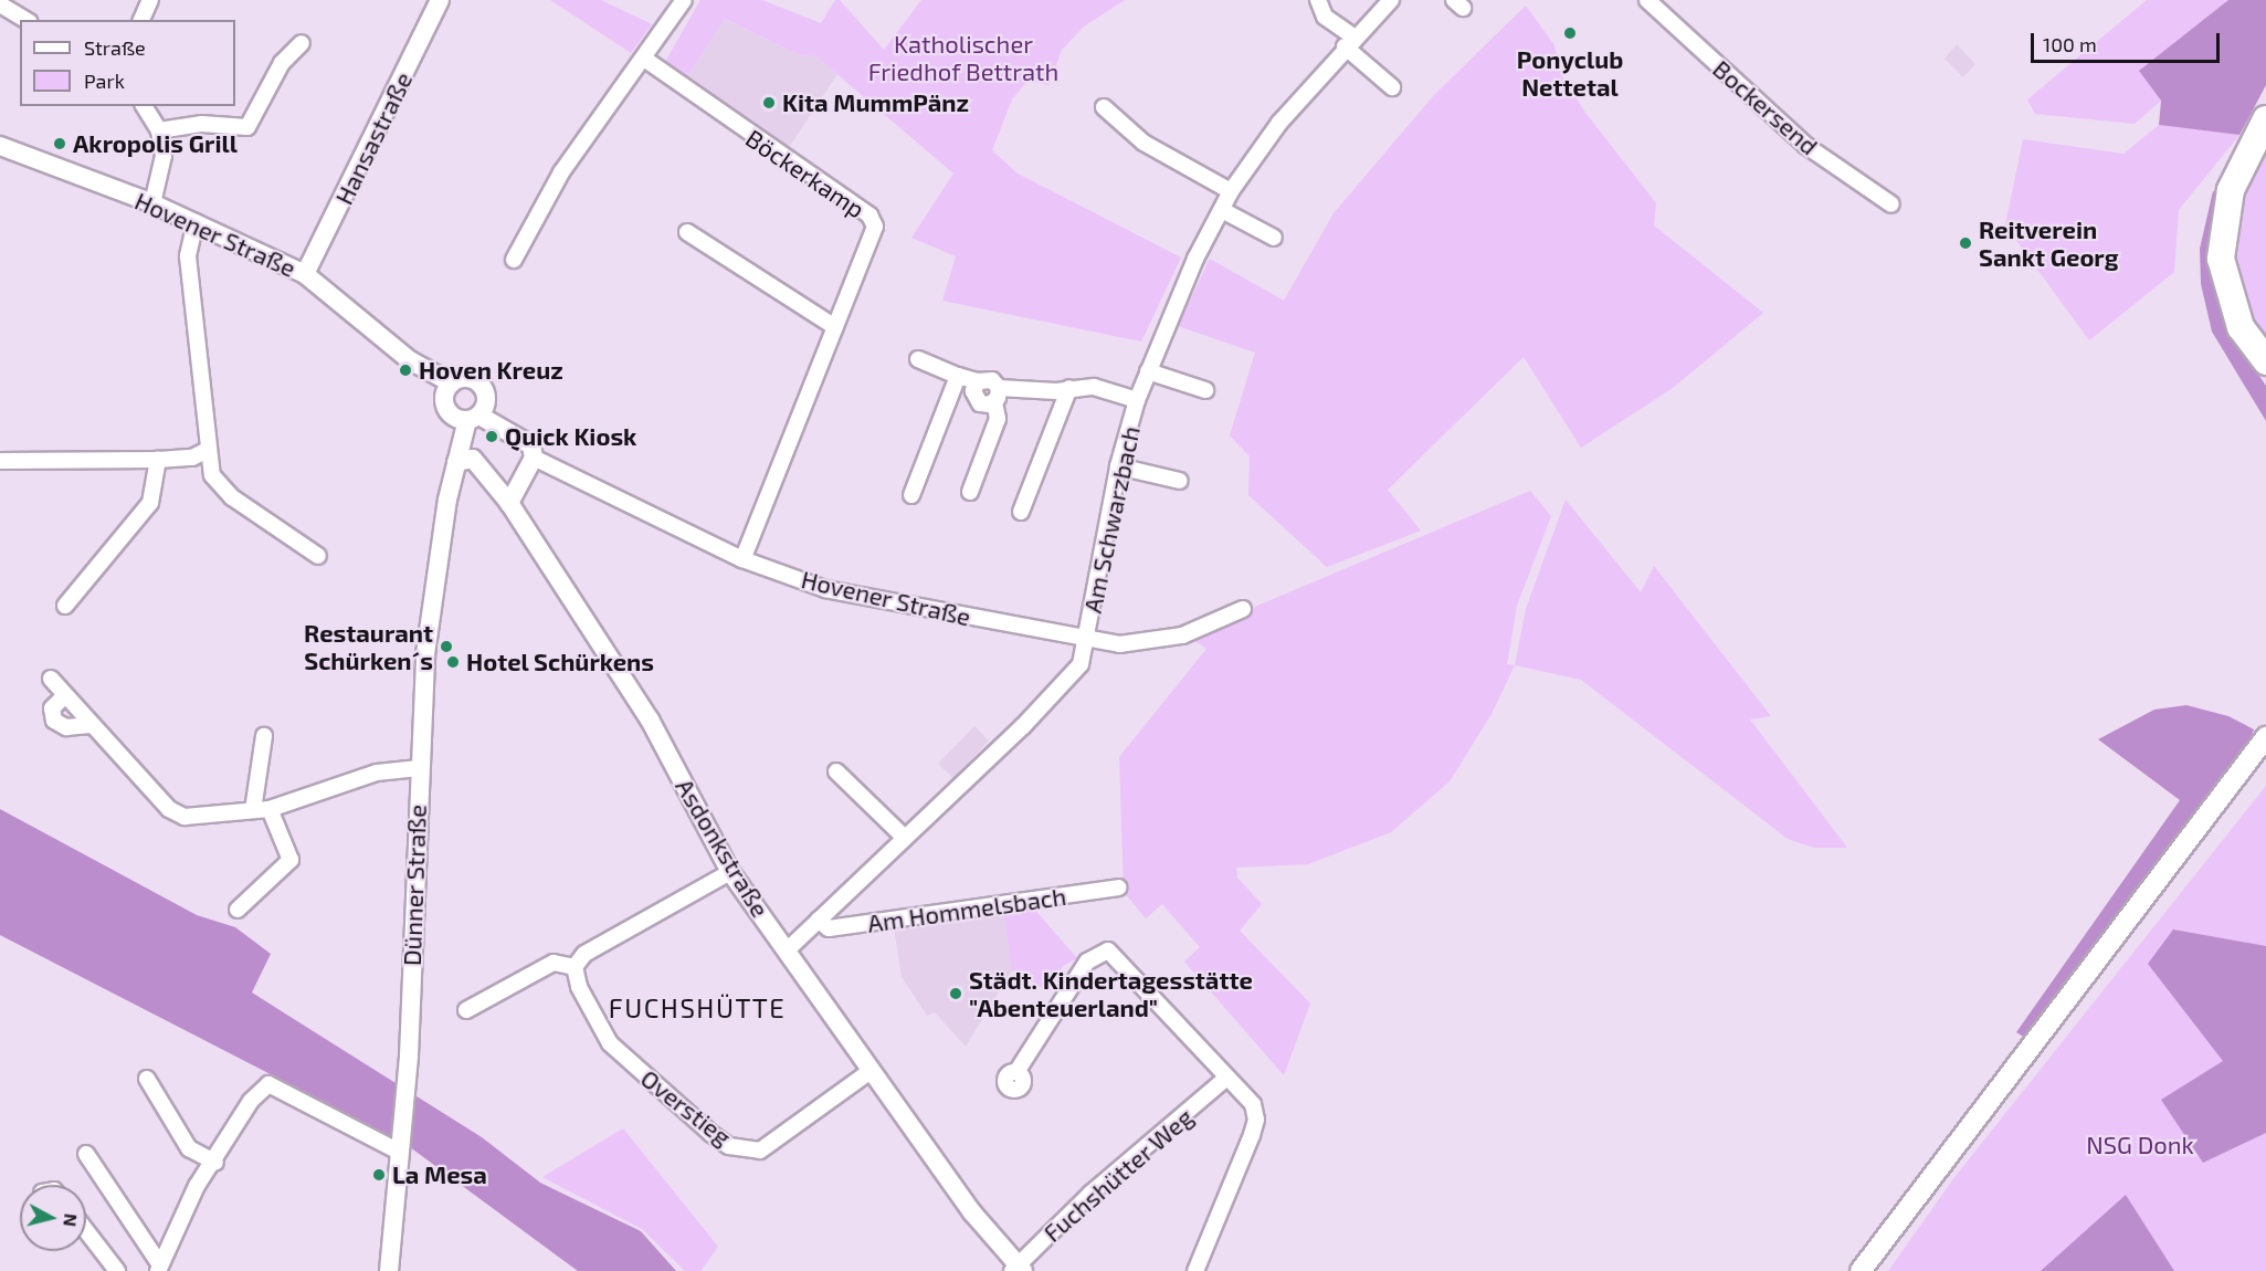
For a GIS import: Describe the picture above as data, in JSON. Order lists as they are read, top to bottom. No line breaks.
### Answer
{"streets":{"street":["Bockersend","Hansastraße","Böckerkamp","Hovener Straße","Am Schwarzbach","Asdonkstraße","Dünner Straße","Am Hommelsbach","Overstieg","Fuchshütter Weg"]},"crossings":[["Hansastraße","Hovener Straße"],["Böckerkamp","Hovener Straße"],["Hovener Straße","Am Schwarzbach"],["Hovener Straße","Am Hommelsbach"],["Am Schwarzbach","Am Hommelsbach"],["Asdonkstraße","Dünner Straße"],["Asdonkstraße","Am Hommelsbach"],["Asdonkstraße","Overstieg"],["Asdonkstraße","Fuchshütter Weg"]],"districts":["FUCHSHÜTTE"],"parks":["Katholischer Friedhof Bettrath","NSG Donk"],"places":["Ponyclub Nettetal","Kita MummPänz","Akropolis Grill","Reitverein Sankt Georg","Hoven Kreuz","Quick Kiosk","Restaurant Schürken´s","Hotel Schürkens","Städt. Kindertagesstätte \"Abenteuerland\"","La Mesa"],"legend":["Straße","Park"],"scale_bar":"100 m","north":"right"}
